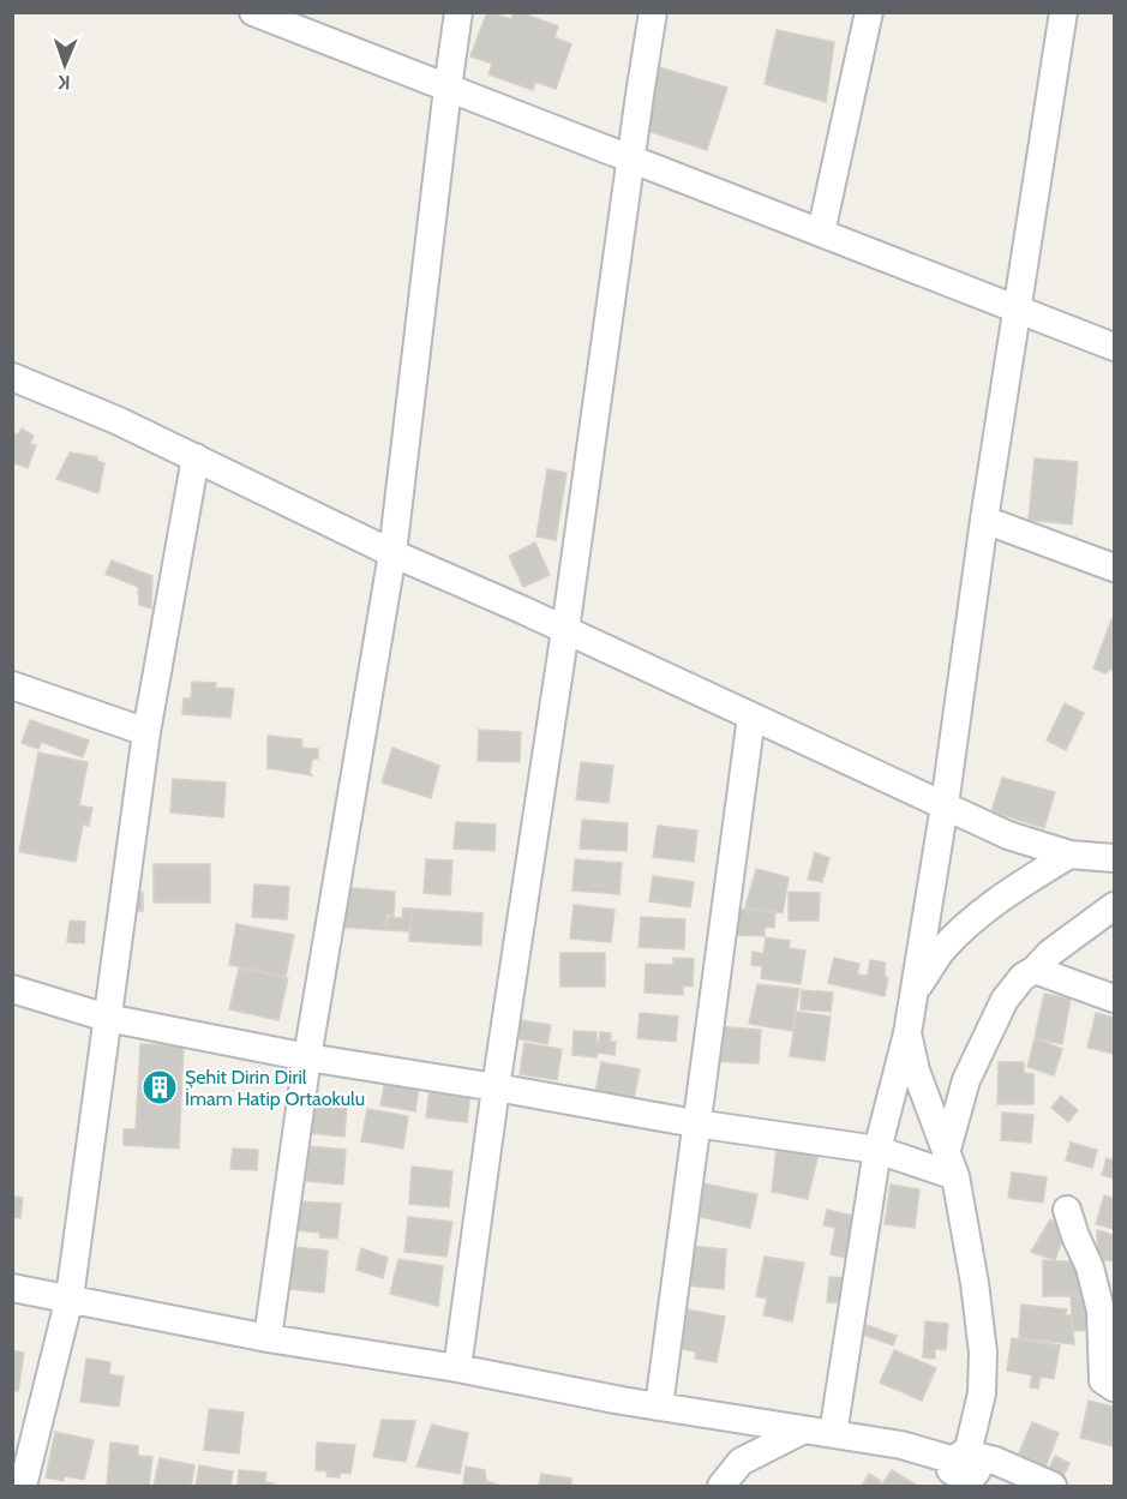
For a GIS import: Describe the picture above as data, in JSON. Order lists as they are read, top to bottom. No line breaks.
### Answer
{"places":{"building":["Şehit Dirin Diril İmam Hatip Ortaokulu"]},"north":"bottom"}
